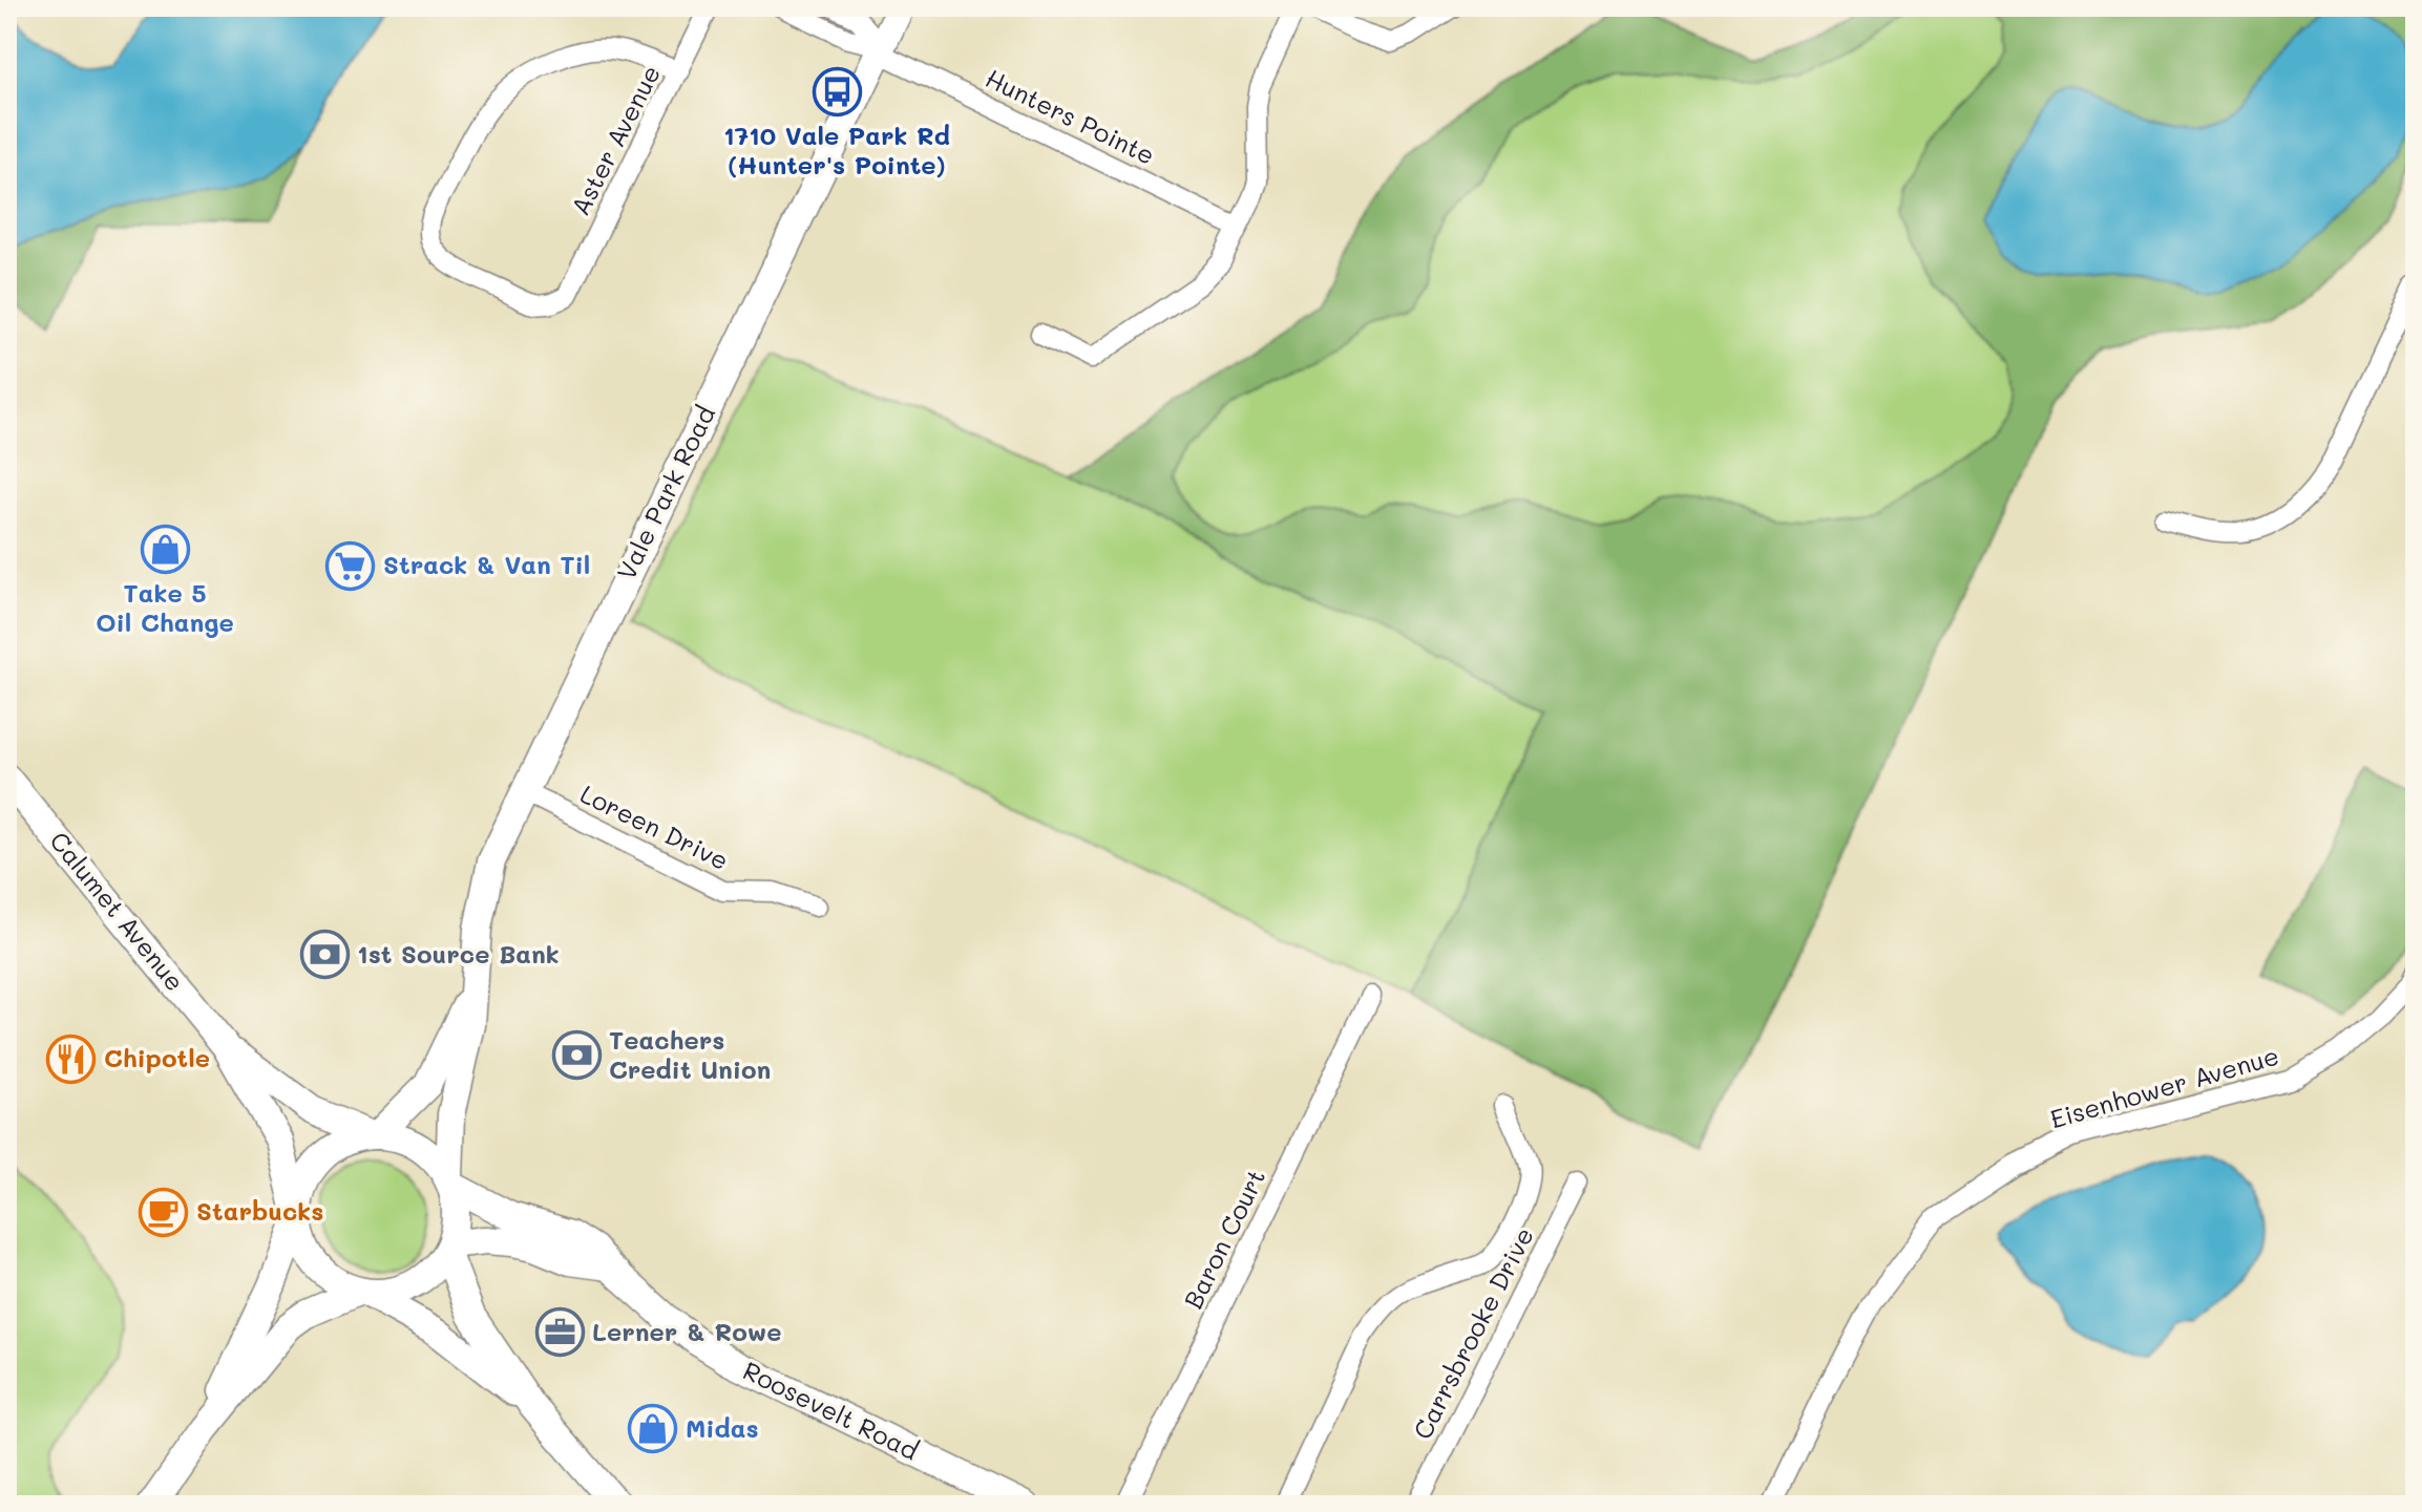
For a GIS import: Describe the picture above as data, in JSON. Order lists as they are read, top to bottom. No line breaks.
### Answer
{"streets":{"main road":["Vale Park Road","Calumet Avenue","Roosevelt Road"],"street":["Hunters Pointe","Aster Avenue","Loreen Drive","Eisenhower Avenue","Baron Court","Carrsbrooke Drive"]},"crossings":[["Hunters Pointe","Vale Park Road"],["Vale Park Road","Loreen Drive"],["Vale Park Road","Calumet Avenue"],["Vale Park Road","Roosevelt Road"],["Calumet Avenue","Roosevelt Road"]],"places":{"bus stop":["1710 Vale Park Rd (Hunter's Pointe)"],"shop":["Take 5 Oil Change","Midas"],"supermarket":["Strack & Van Til"],"bank":["1st Source Bank","Teachers Credit Union"],"restaurant":["Chipotle"],"cafe":["Starbucks"],"office":["Lerner & Rowe"]}}
